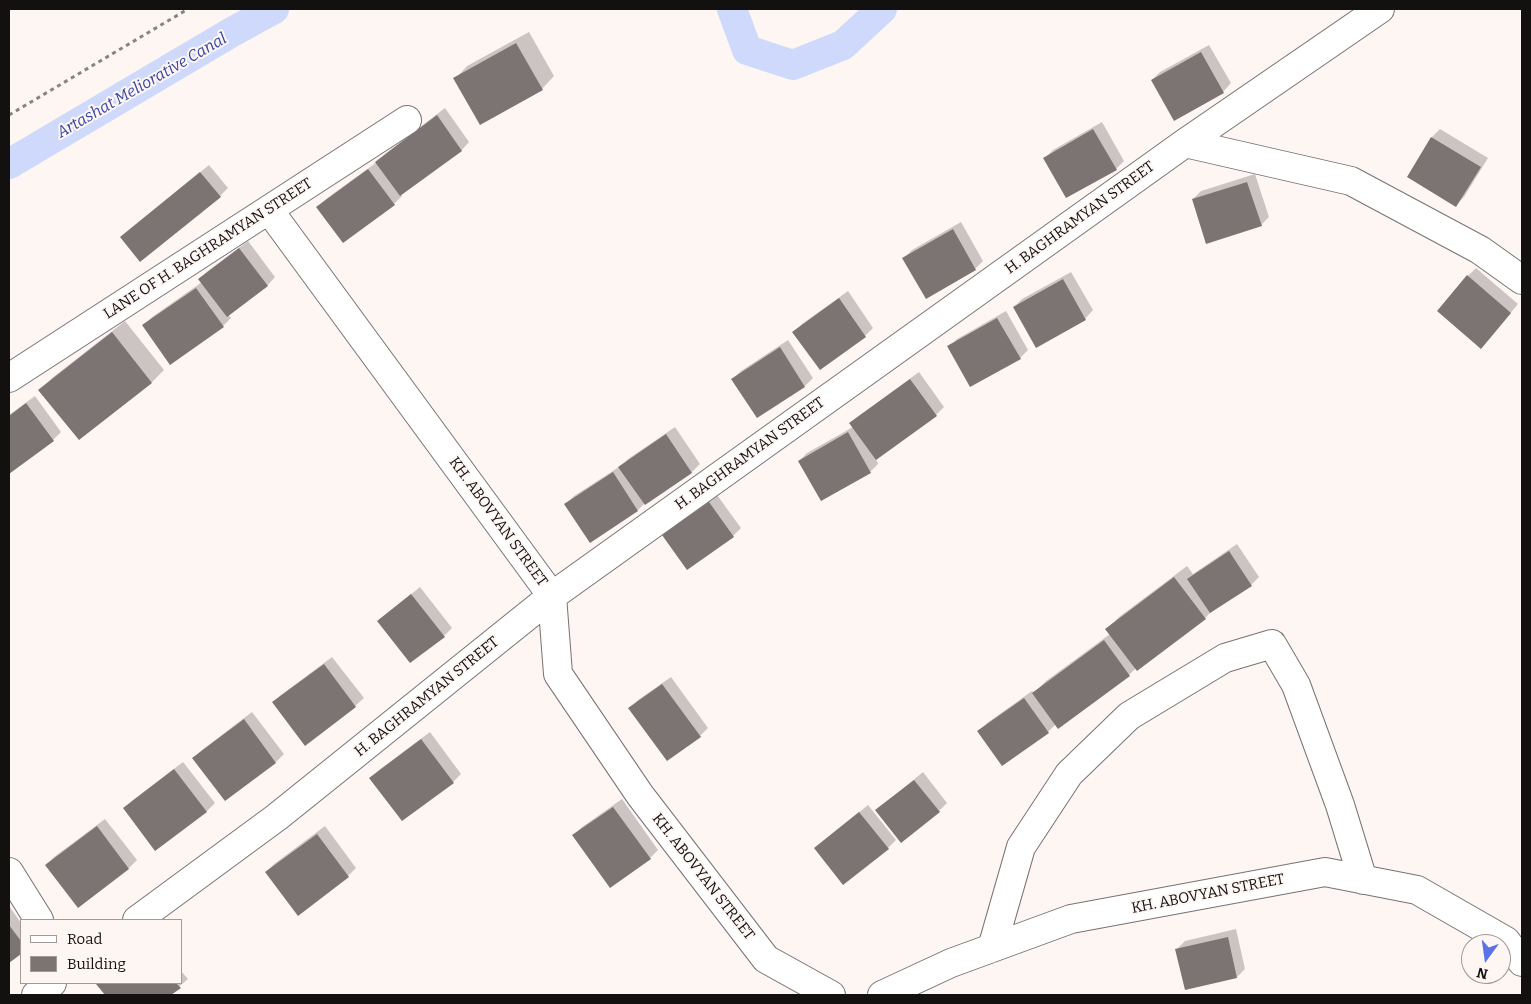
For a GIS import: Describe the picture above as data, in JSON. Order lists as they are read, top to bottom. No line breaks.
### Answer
{"streets":{"street":["H. BAGHRAMYAN STREET","LANE OF H. BAGHRAMYAN STREET","KH. ABOVYAN STREET"]},"crossings":[["H. BAGHRAMYAN STREET","KH. ABOVYAN STREET"],["LANE OF H. BAGHRAMYAN STREET","KH. ABOVYAN STREET"]],"water":["Artashat Meliorative Canal"],"legend":["Road","Building"],"north":"bottom"}
